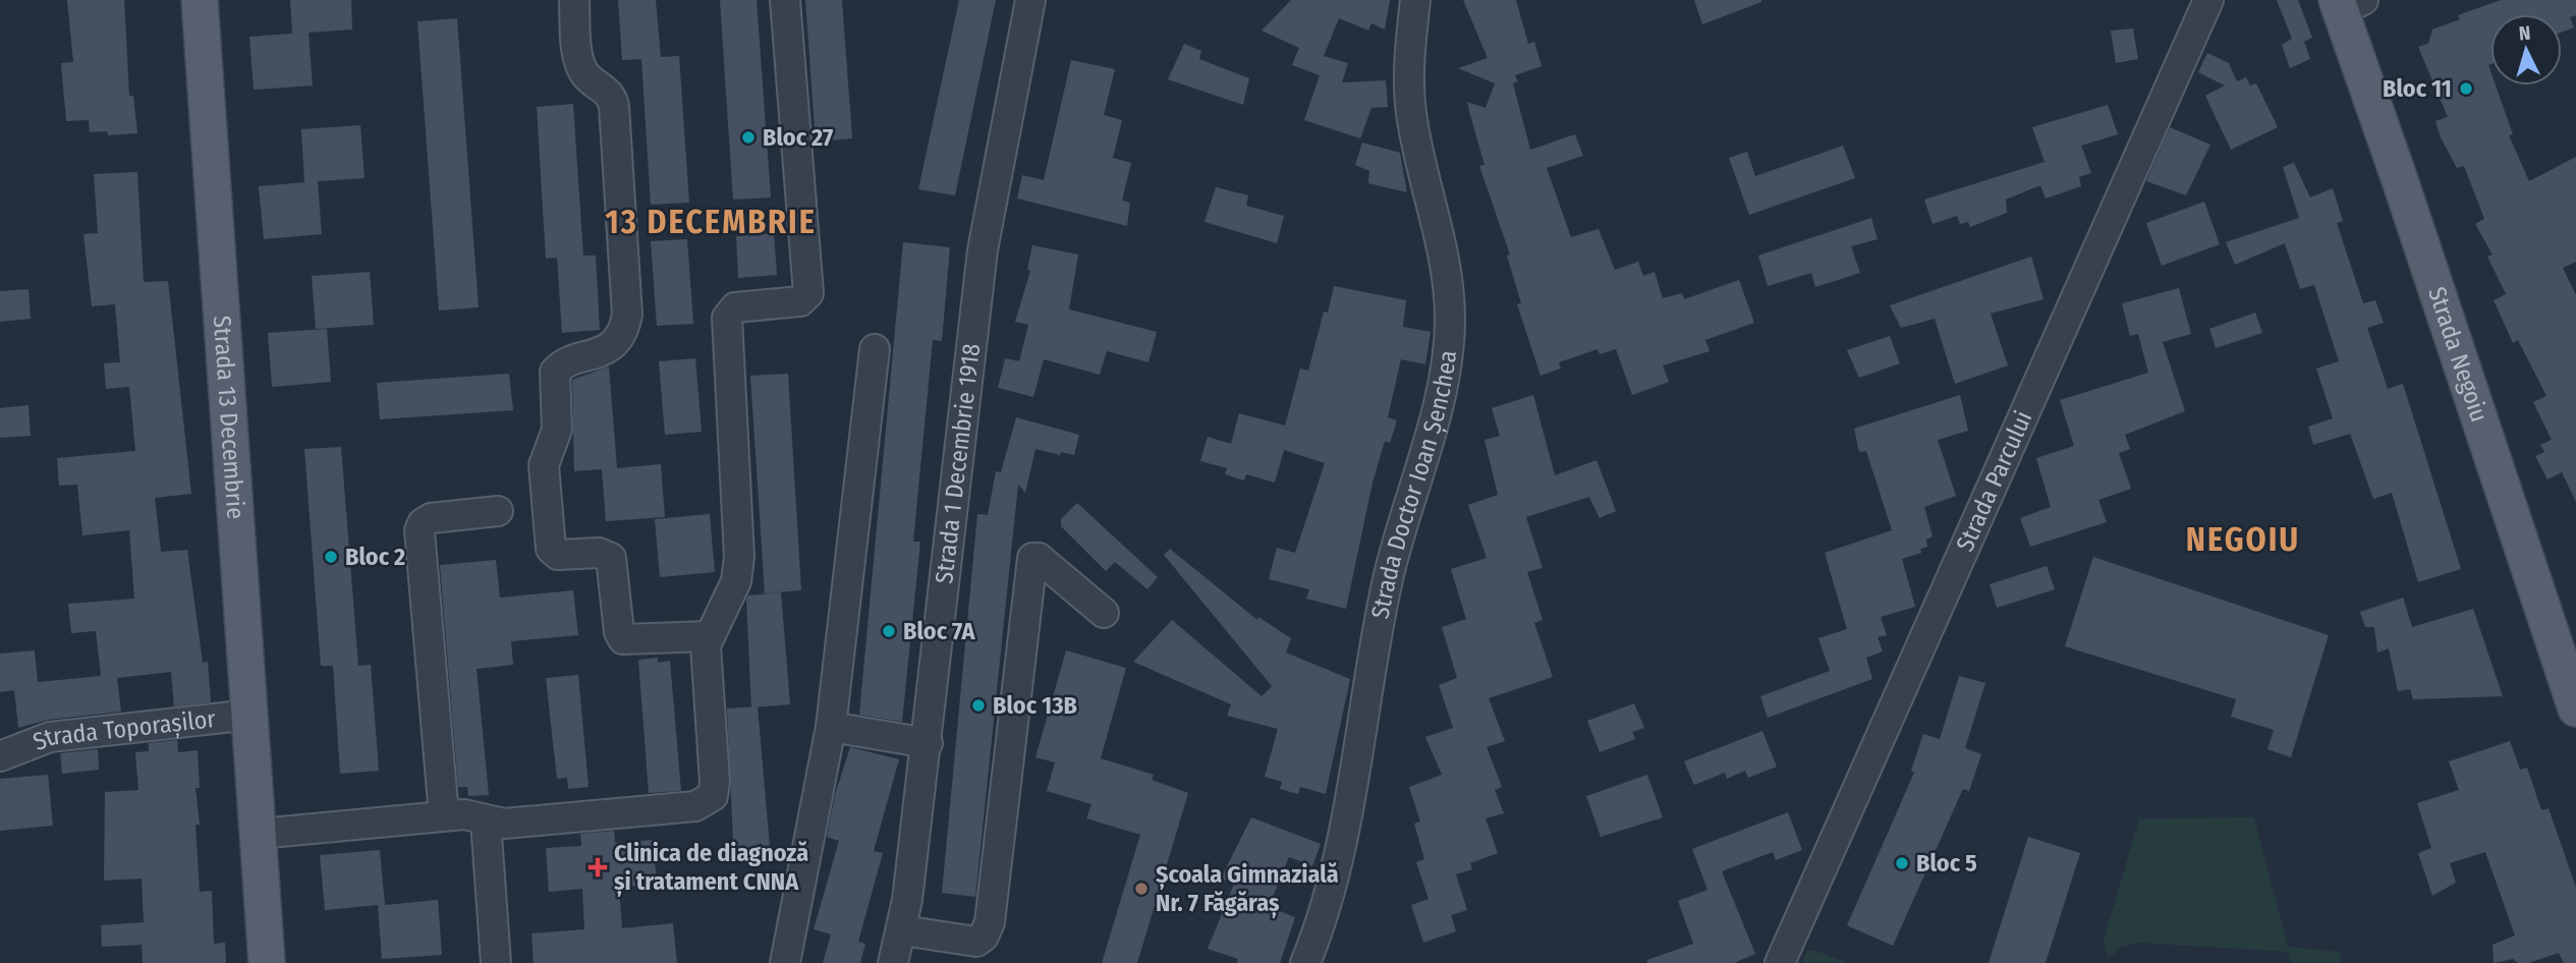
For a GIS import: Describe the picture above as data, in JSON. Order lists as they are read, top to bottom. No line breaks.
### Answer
{"streets":{"main road":["Strada Negoiu","Strada 13 Decembrie"],"street":["Strada 1 Decembrie 1918","Strada Parcului","Strada Doctor Ioan Șenchea","Strada Toporașilor"]},"crossings":[["Strada 13 Decembrie","Strada Toporașilor"]],"districts":["13 DECEMBRIE","NEGOIU"],"places":{"other":["Bloc 11","Bloc 27","Bloc 2","Bloc 7A","Bloc 13B","Bloc 5","Școala Gimnazială Nr. 7 Făgăraș"],"health":["Clinica de diagnoză și tratament CNNA"]},"north":"top"}
